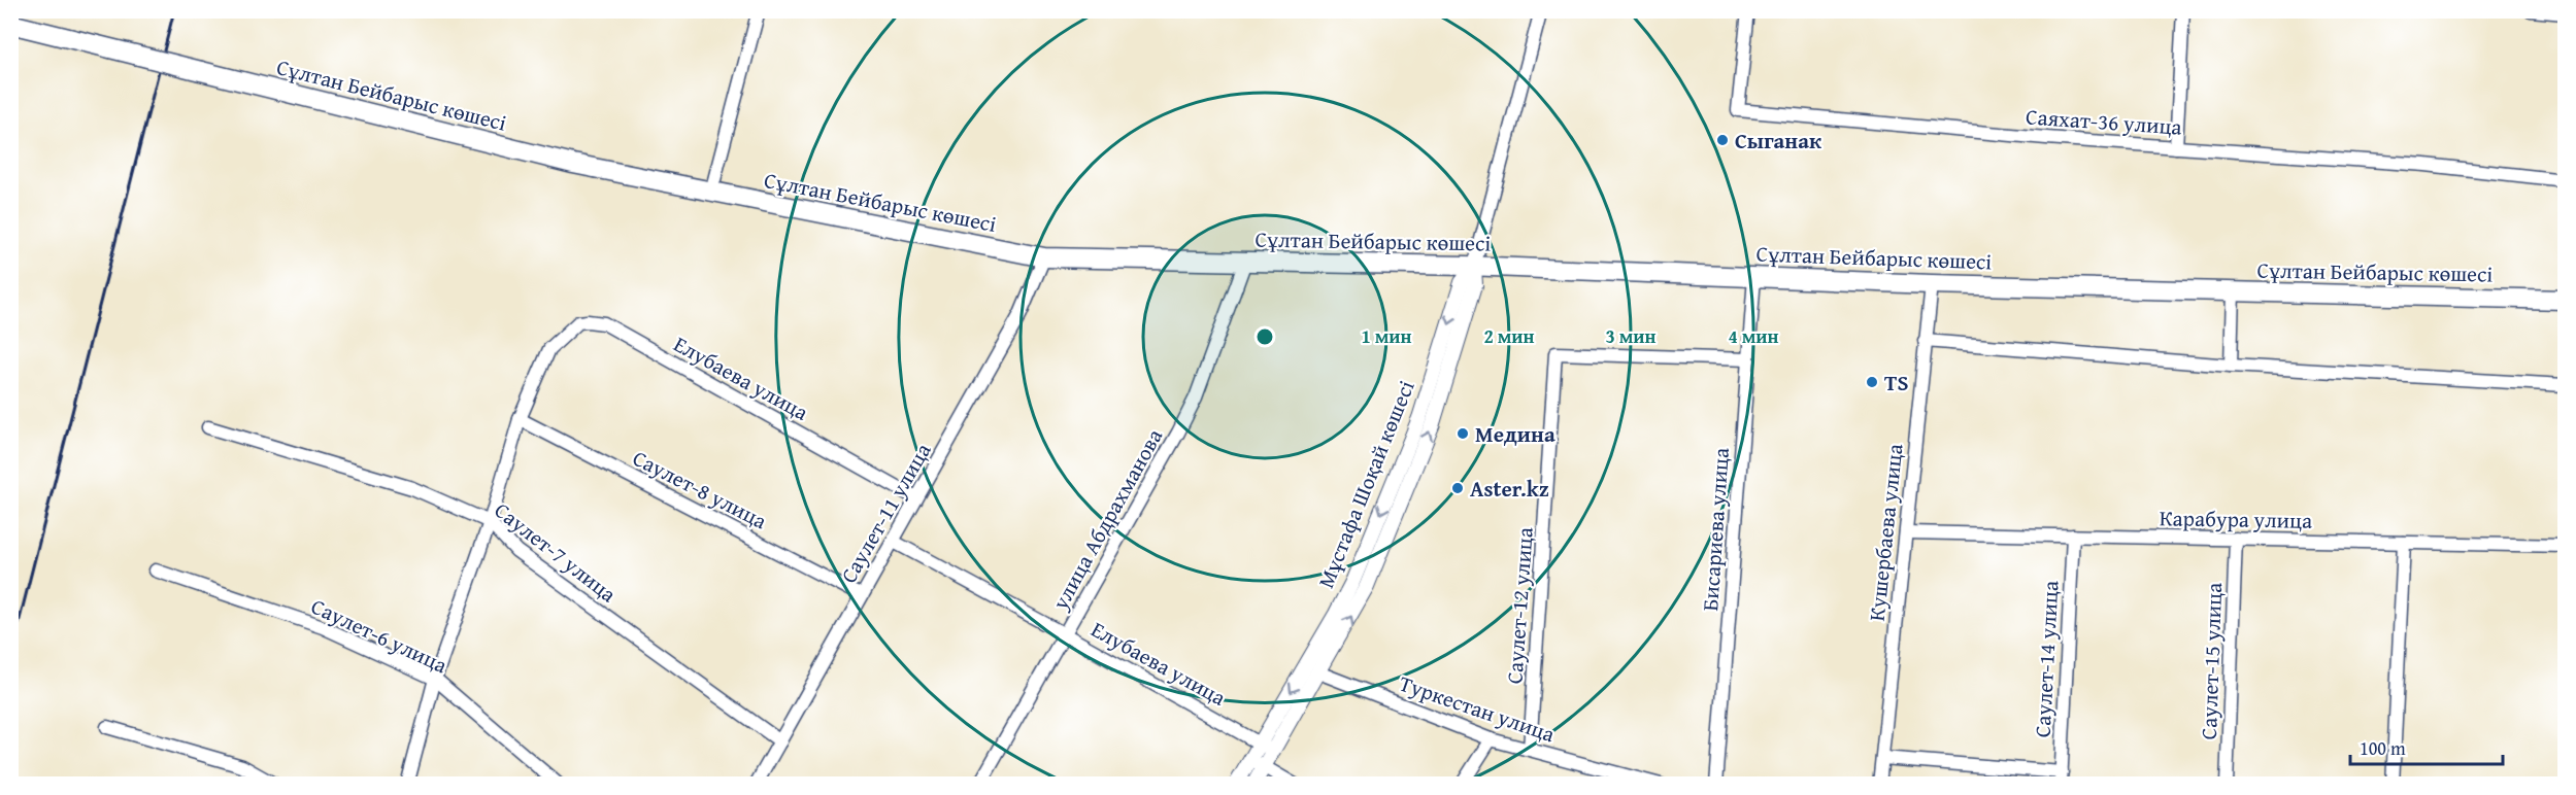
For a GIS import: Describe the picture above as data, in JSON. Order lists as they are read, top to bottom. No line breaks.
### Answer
{"streets":{"main road":["Сұлтан Бейбарыс көшесі"],"street":["Саяхат-36 улица","Елубаева улица","Мұстафа Шоқай көшесі","Саулет-8 улица","Саулет-11 улица","улица Абдрахманова","Карабура улица","Бисариева улица","Кушербаева улица","Саулет-7 улица","Саулет-12 улица","Саулет-6 улица","Саулет-14 улица","Саулет-15 улица","Туркестан улица"]},"crossings":[["Сұлтан Бейбарыс көшесі","Мұстафа Шоқай көшесі"],["Сұлтан Бейбарыс көшесі","Саулет-11 улица"],["Сұлтан Бейбарыс көшесі","улица Абдрахманова"],["Сұлтан Бейбарыс көшесі","Бисариева улица"],["Сұлтан Бейбарыс көшесі","Кушербаева улица"],["Елубаева улица","Мұстафа Шоқай көшесі"],["Елубаева улица","Саулет-8 улица"],["Елубаева улица","Саулет-11 улица"],["Елубаева улица","улица Абдрахманова"],["Мұстафа Шоқай көшесі","Туркестан улица"],["Саулет-8 улица","Саулет-11 улица"],["Саулет-11 улица","Саулет-7 улица"],["Карабура улица","Кушербаева улица"],["Карабура улица","Саулет-14 улица"],["Карабура улица","Саулет-15 улица"],["Бисариева улица","Саулет-12 улица"],["Саулет-12 улица","Туркестан улица"]],"places":["Сыганак","TS","Медина","Aster.kz"],"scale_bar":"100 m","rings":["1 мин","2 мин","3 мин","4 мин"]}
